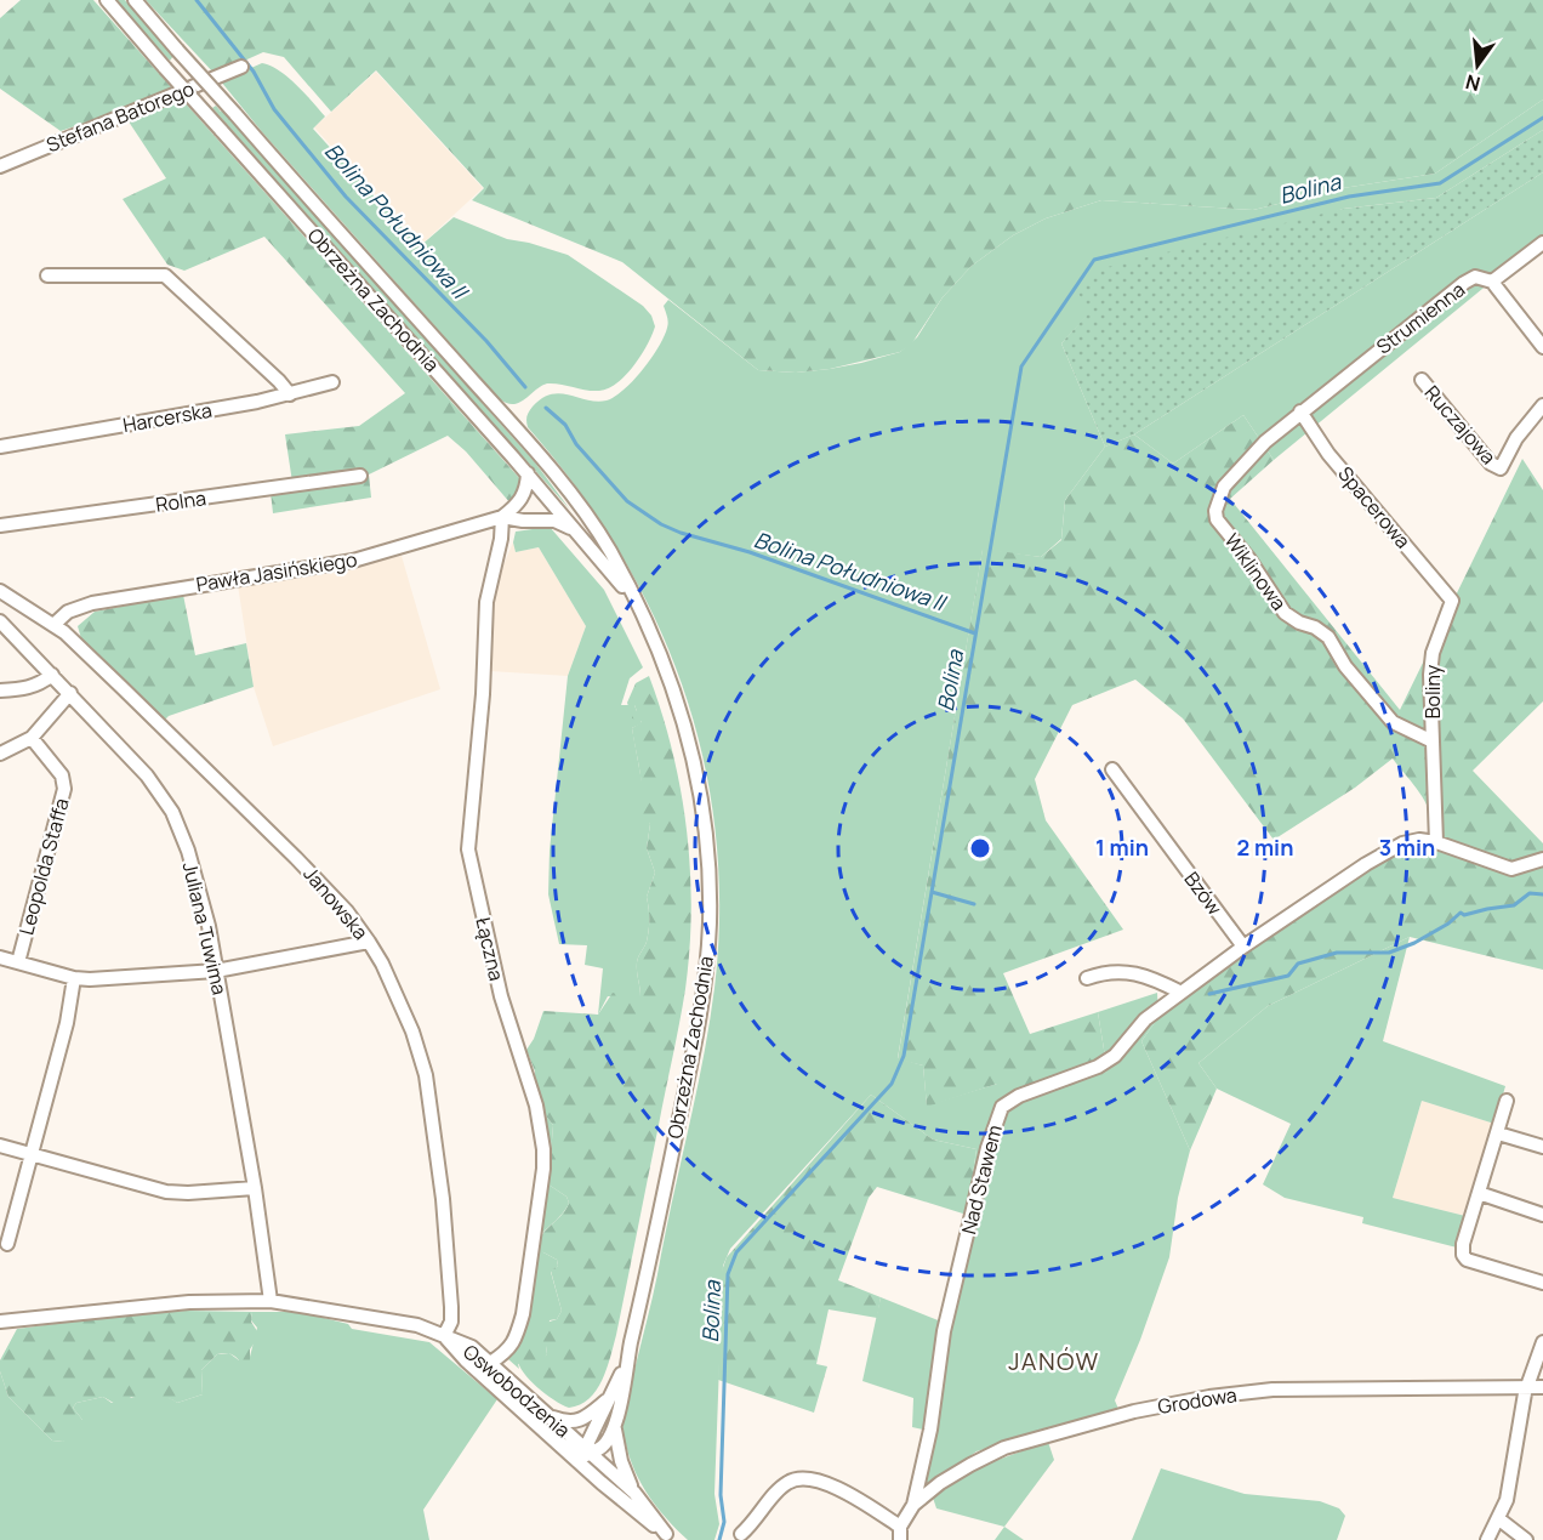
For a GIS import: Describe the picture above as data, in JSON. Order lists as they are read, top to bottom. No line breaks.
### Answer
{"streets":{"street":["Stefana Batorego","Obrzeżna Zachodnia","Strumienna","Harcerska","Ruczajowa","Rolna","Spacerowa","Pawła Jasińskiego","Wiklinowa","Boliny","Leopolda Staffa","Bzów","Janowska","Juliana Tuwima","Łączna","Nad Stawem","Oswobodzenia","Grodowa"]},"crossings":[["Obrzeżna Zachodnia","Pawła Jasińskiego"],["Obrzeżna Zachodnia","Oswobodzenia"],["Strumienna","Spacerowa"],["Strumienna","Wiklinowa"],["Spacerowa","Wiklinowa"],["Spacerowa","Boliny"],["Pawła Jasińskiego","Janowska"],["Pawła Jasińskiego","Łączna"],["Wiklinowa","Boliny"],["Bzów","Nad Stawem"],["Janowska","Oswobodzenia"],["Juliana Tuwima","Oswobodzenia"],["Łączna","Oswobodzenia"],["Nad Stawem","Grodowa"]],"districts":["JANÓW"],"water":["Bolina","Bolina Południowa II"],"north":"bottom","rings":["1 min","2 min","3 min"]}
